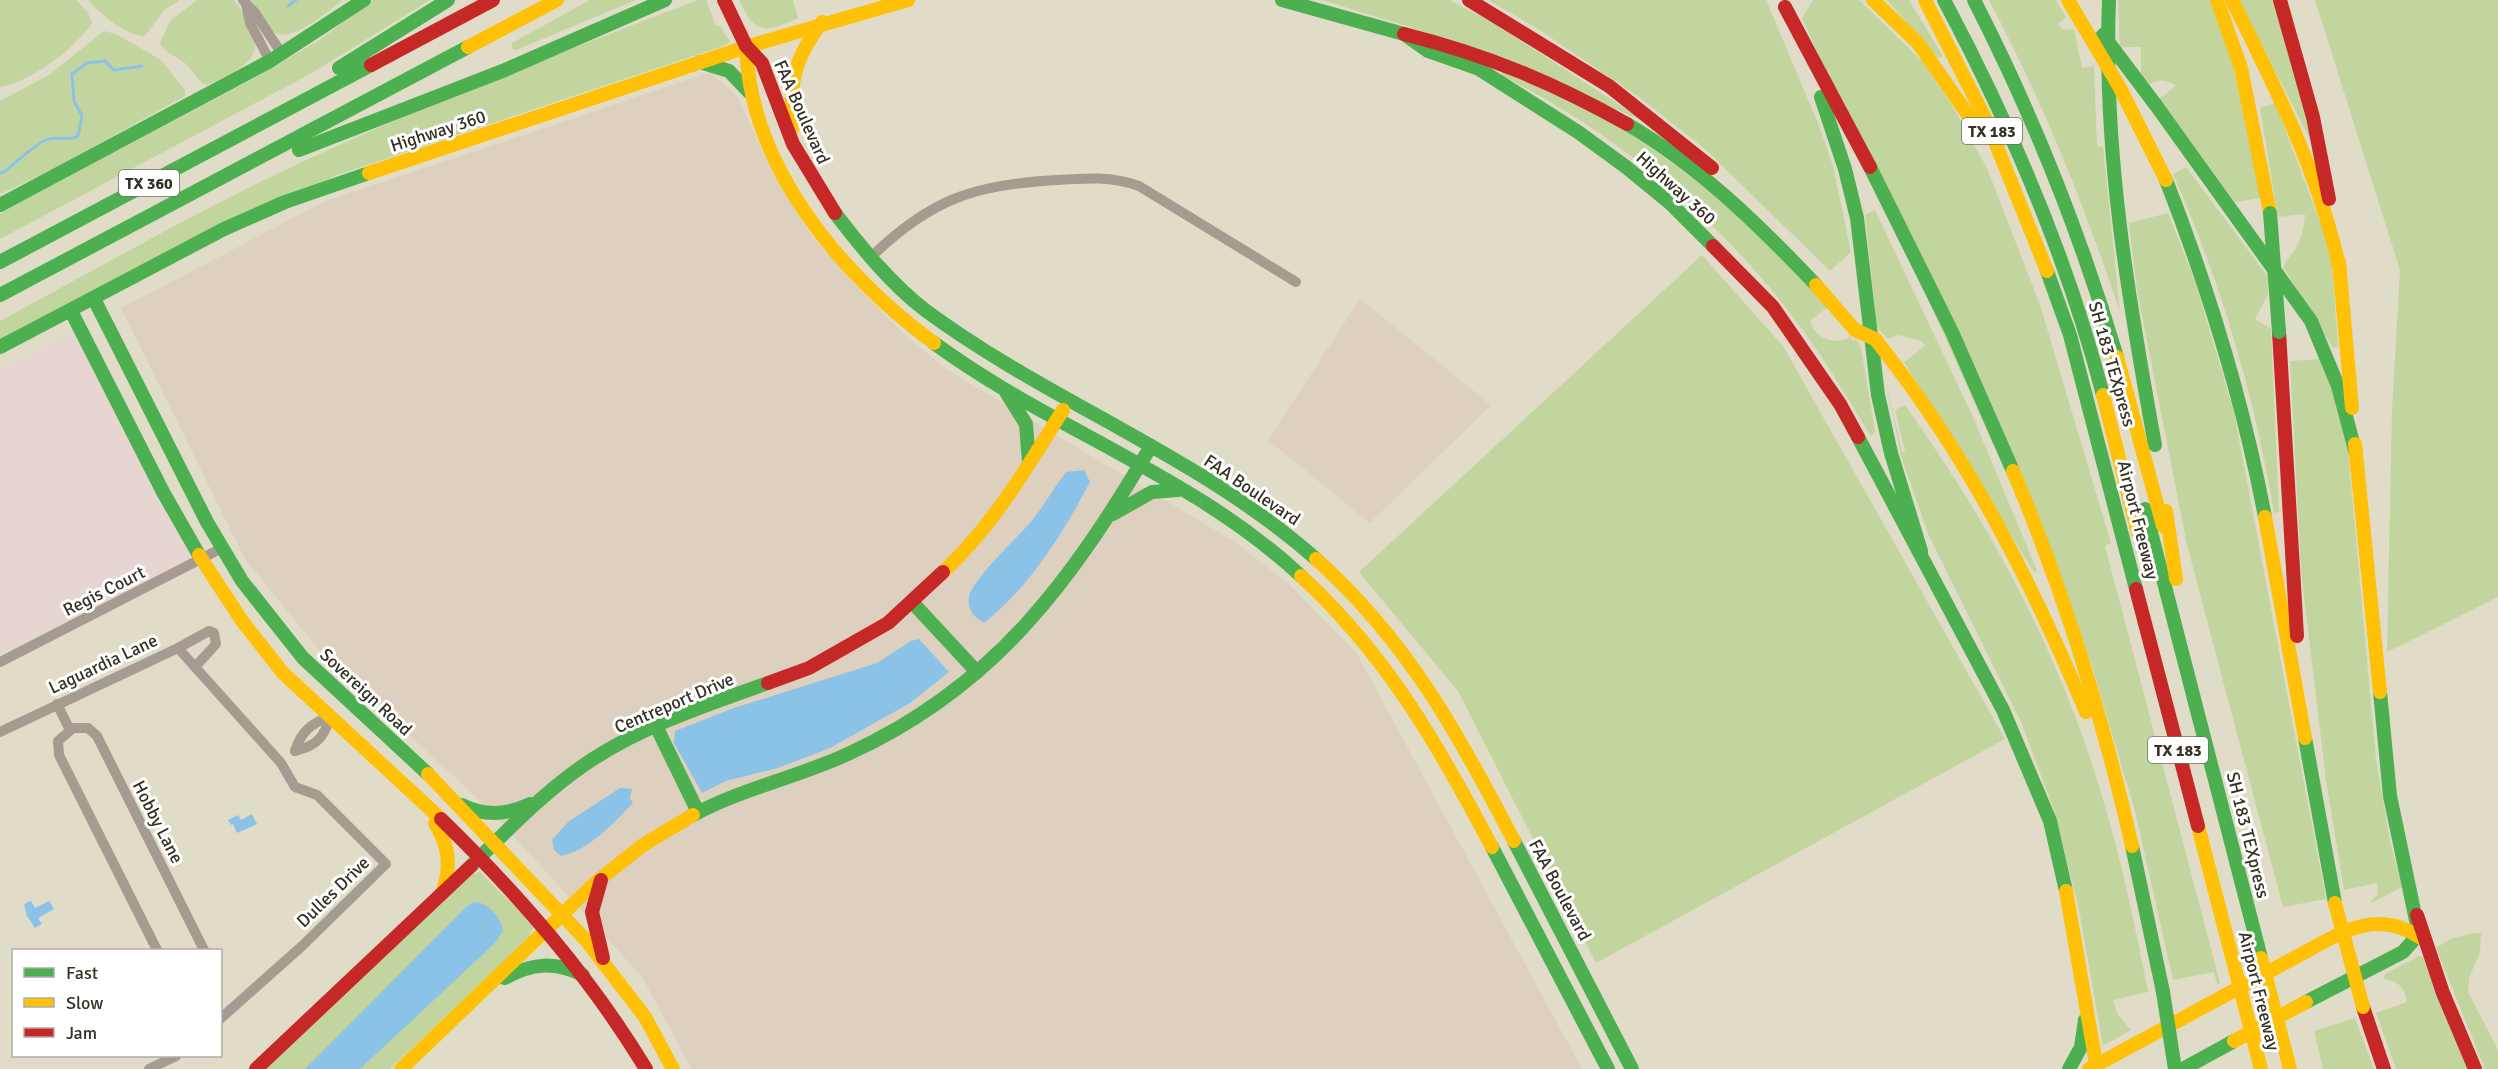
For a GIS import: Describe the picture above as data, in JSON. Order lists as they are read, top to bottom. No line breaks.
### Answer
{"streets":{"main road":["FAA Boulevard","Highway 360","TX 183","TX 360","SH 183 TEXpress","Airport Freeway","Sovereign Road","Centreport Drive"],"street":["Regis Court","Laguardia Lane","Hobby Lane","Dulles Drive"]},"crossings":[["FAA Boulevard","Highway 360"],["FAA Boulevard","Centreport Drive"],["Highway 360","Sovereign Road"],["Regis Court","Sovereign Road"],["Laguardia Lane","Dulles Drive"],["Sovereign Road","Centreport Drive"]],"legend":["Fast","Slow","Jam"]}
